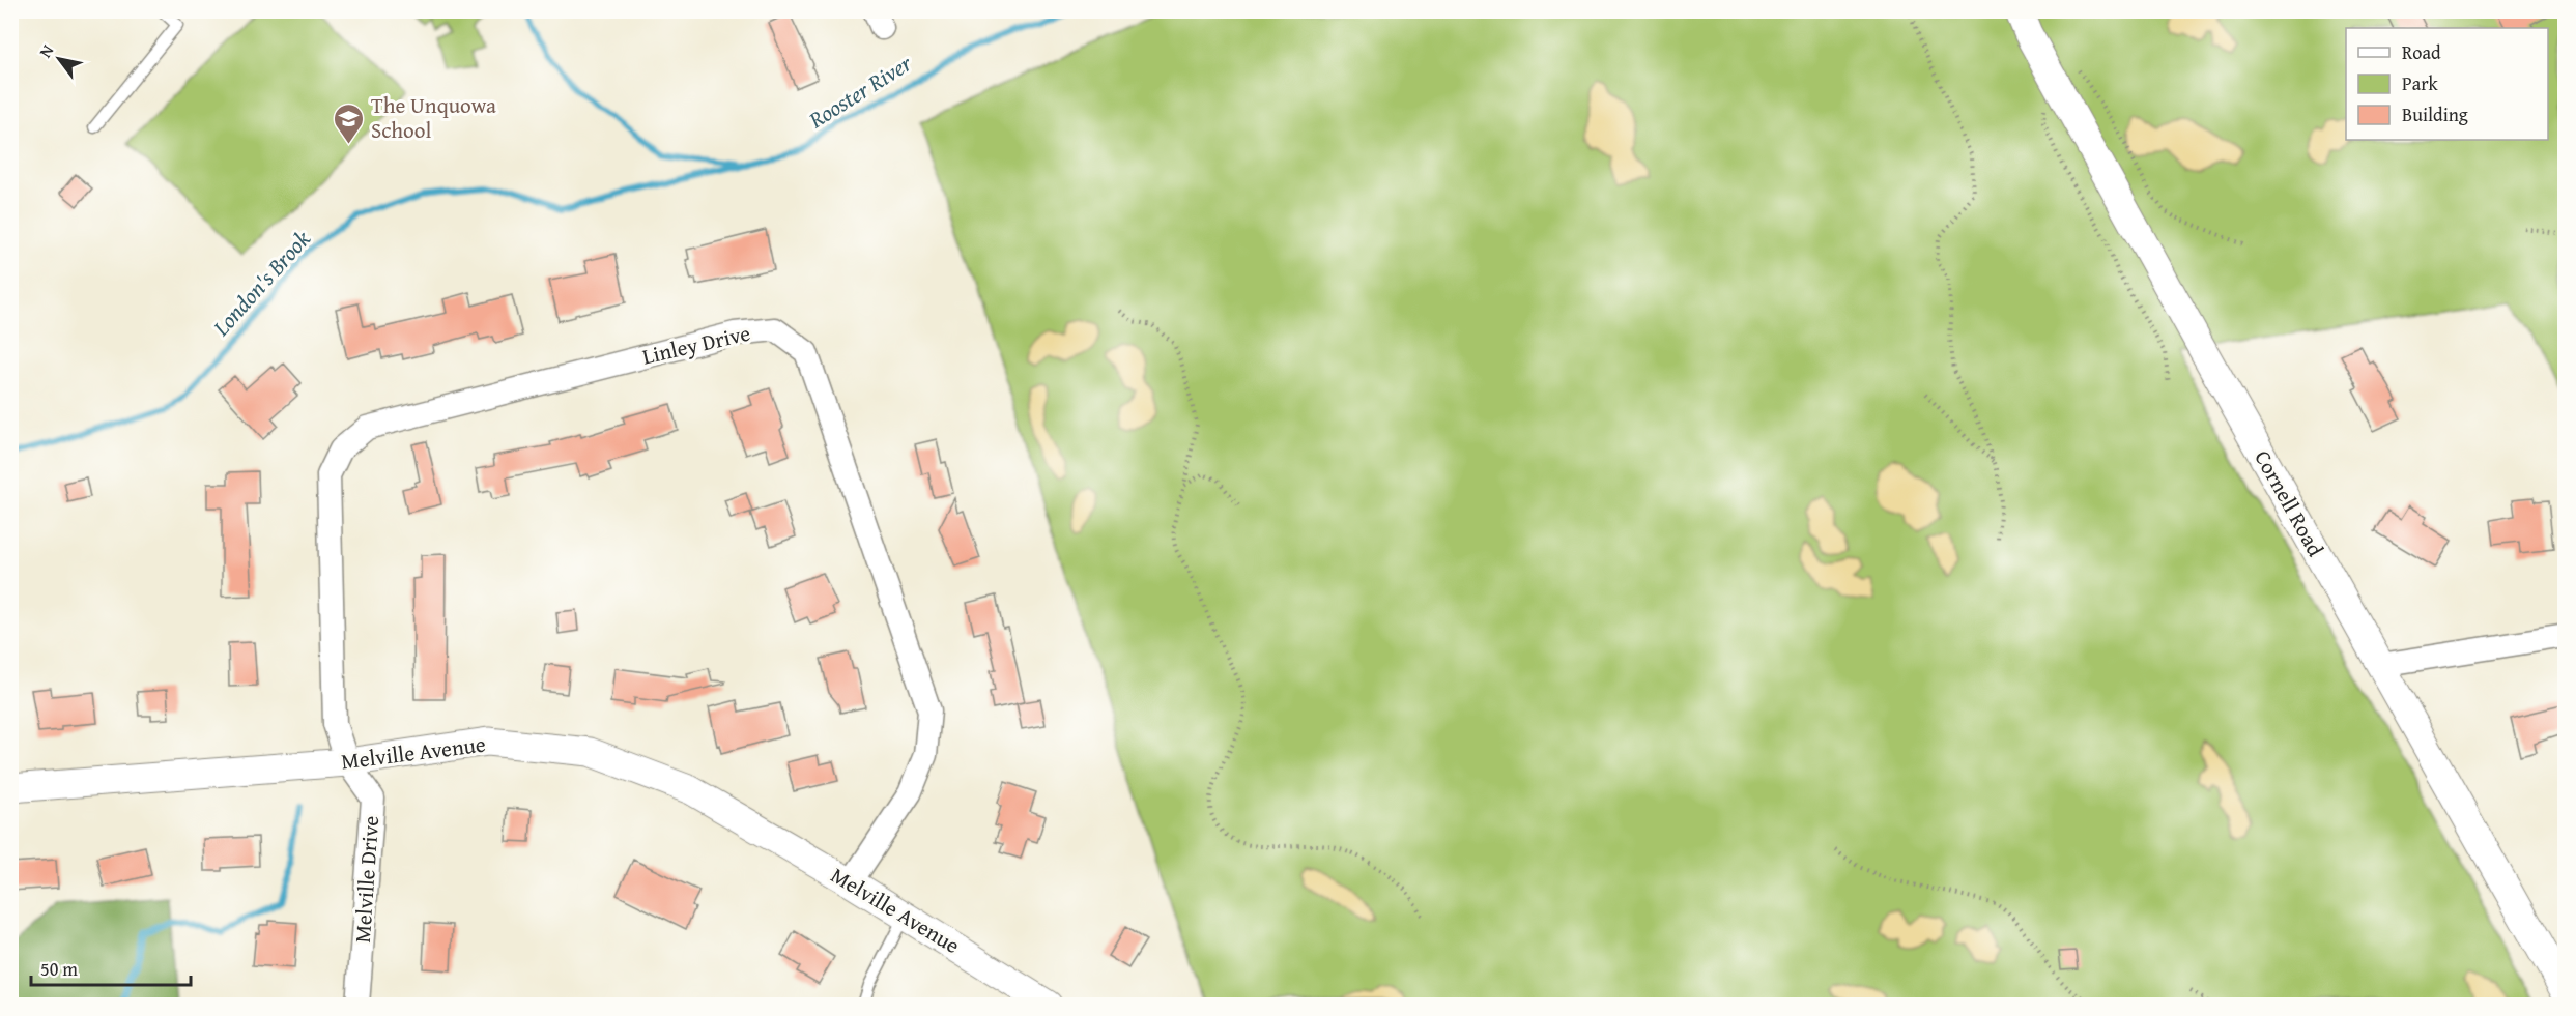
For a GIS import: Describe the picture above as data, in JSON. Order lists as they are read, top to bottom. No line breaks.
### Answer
{"streets":{"street":["Linley Drive","Cornell Road","Melville Avenue","Melville Drive"]},"crossings":[["Linley Drive","Melville Avenue"],["Linley Drive","Melville Drive"],["Melville Avenue","Melville Drive"]],"water":["Rooster River","London's Brook"],"places":{"school or university":["The Unquowa School"]},"legend":["Road","Park","Building"],"scale_bar":"50 m","north":"top left"}
